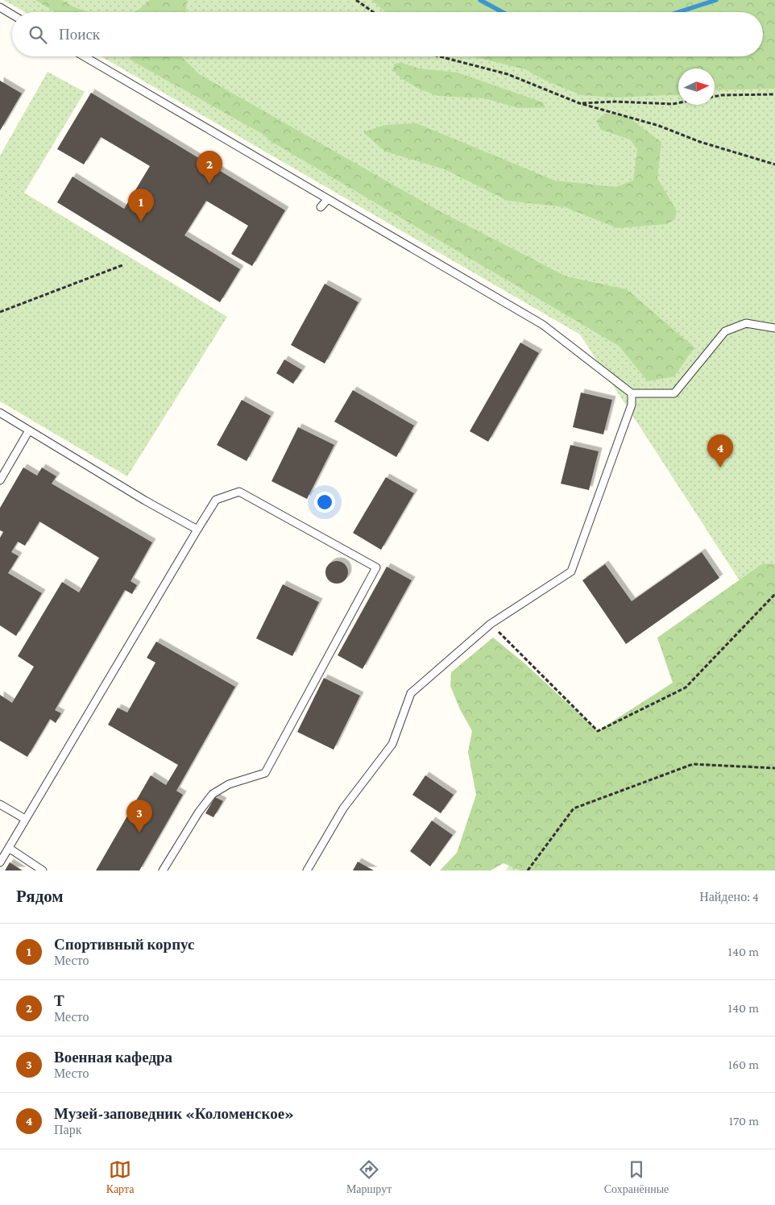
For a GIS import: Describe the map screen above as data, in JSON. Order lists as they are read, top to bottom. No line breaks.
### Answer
{"north":"right","page":{"search":"Поиск","pins":["2","1","4","3"],"heading":["Рядом","Найдено: 4"],"list":[{"mark":"1","name":"Спортивный корпус","note":"Место","value":"140 m"},{"mark":"2","name":"Т","note":"Место","value":"140 m"},{"mark":"3","name":"Военная кафедра","note":"Место","value":"160 m"},{"mark":"4","name":"Музей-заповедник «Коломенское»","note":"Парк","value":"170 m"}],"nav":["Карта","Маршрут","Сохранённые"]}}
